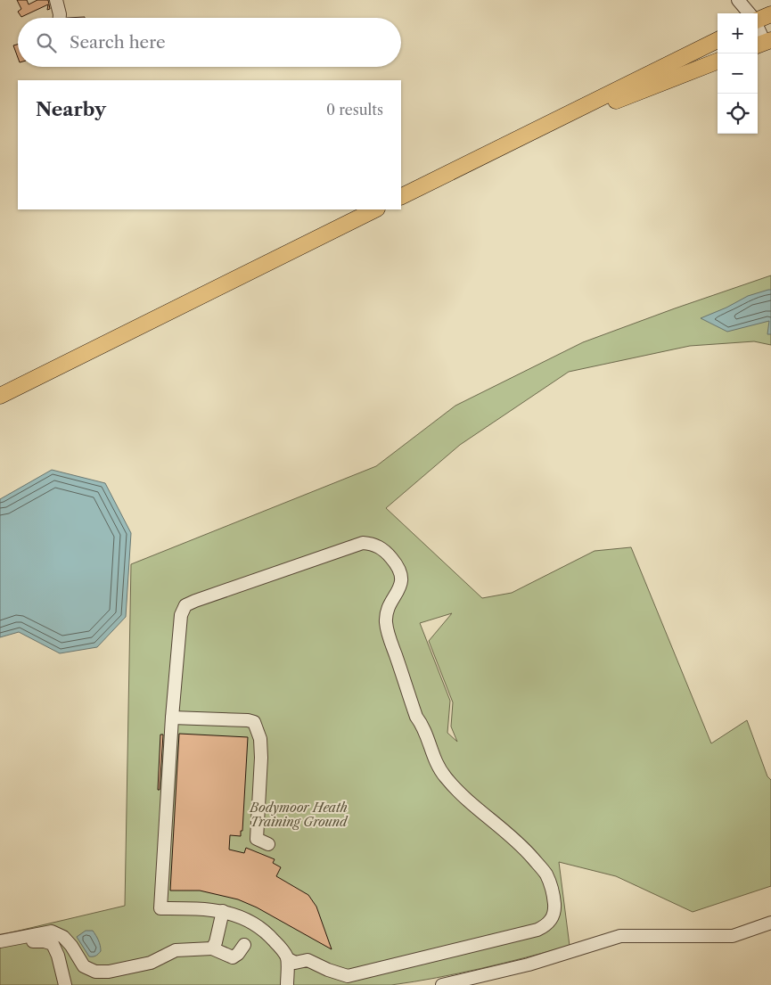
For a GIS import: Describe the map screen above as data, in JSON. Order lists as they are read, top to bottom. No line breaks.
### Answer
{"parks":["Bodymoor Heath Training Ground"],"page":{"map_buttons":["+","−"],"search":"Search here","heading":["Nearby","0 results"]}}
